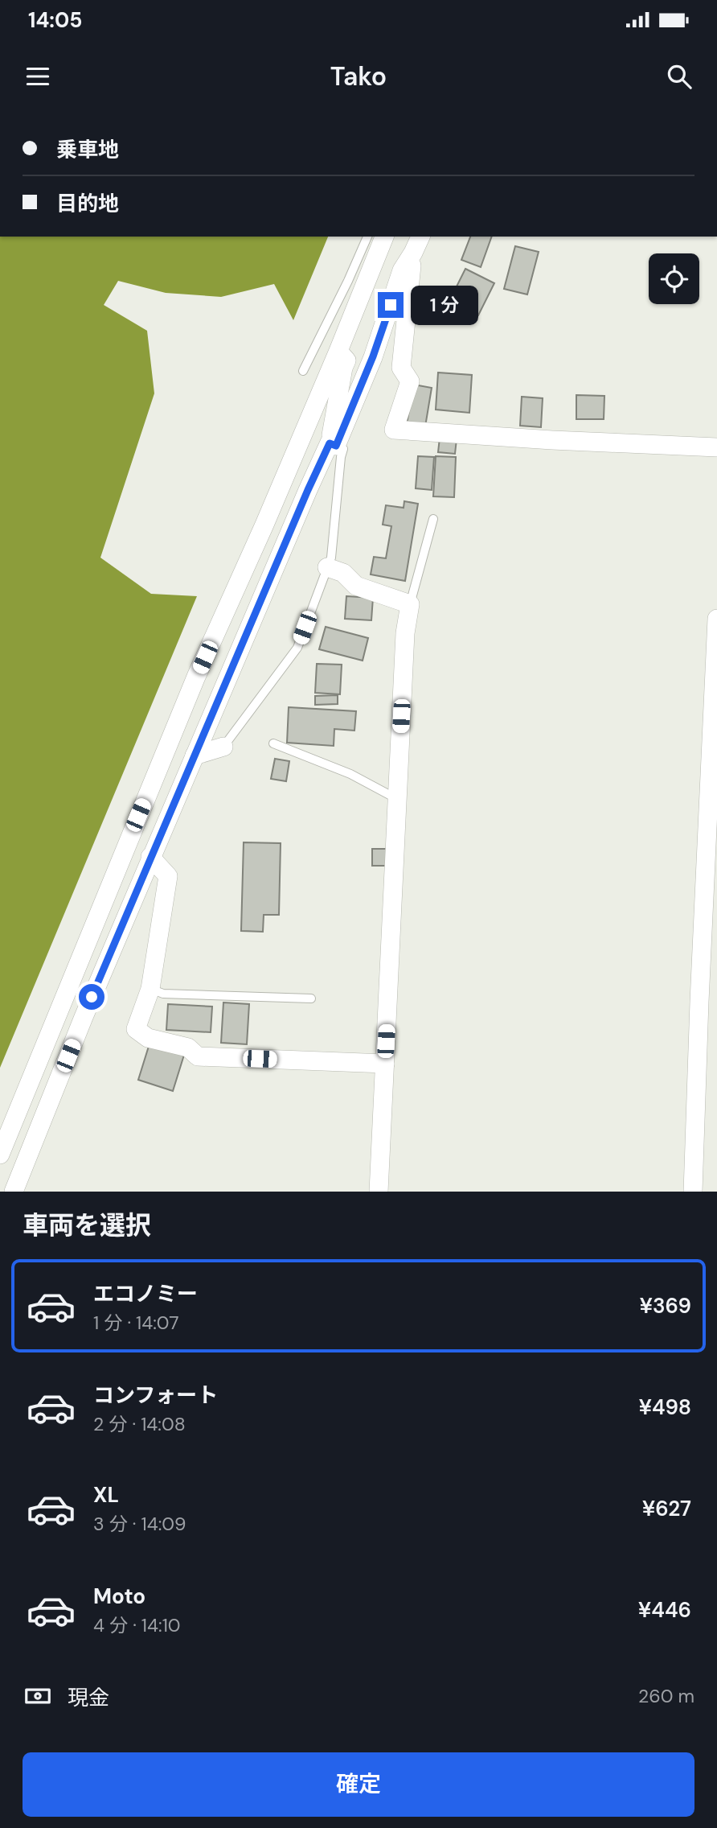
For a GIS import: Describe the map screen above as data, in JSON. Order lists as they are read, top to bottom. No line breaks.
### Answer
{"page":{"status":"14:05","header":"Tako","banner":["乗車地","目的地"],"bubble":"1 分","heading":"車両を選択","list":[{"name":"エコノミー","note":"1 分 · 14:07","value":"¥369"},{"name":"コンフォート","note":"2 分 · 14:08","value":"¥498"},{"name":"XL","note":"3 分 · 14:09","value":"¥627"},{"name":"Moto","note":"4 分 · 14:10","value":"¥446"}],"pay":["現金","260 m"],"buttons":"確定"}}
